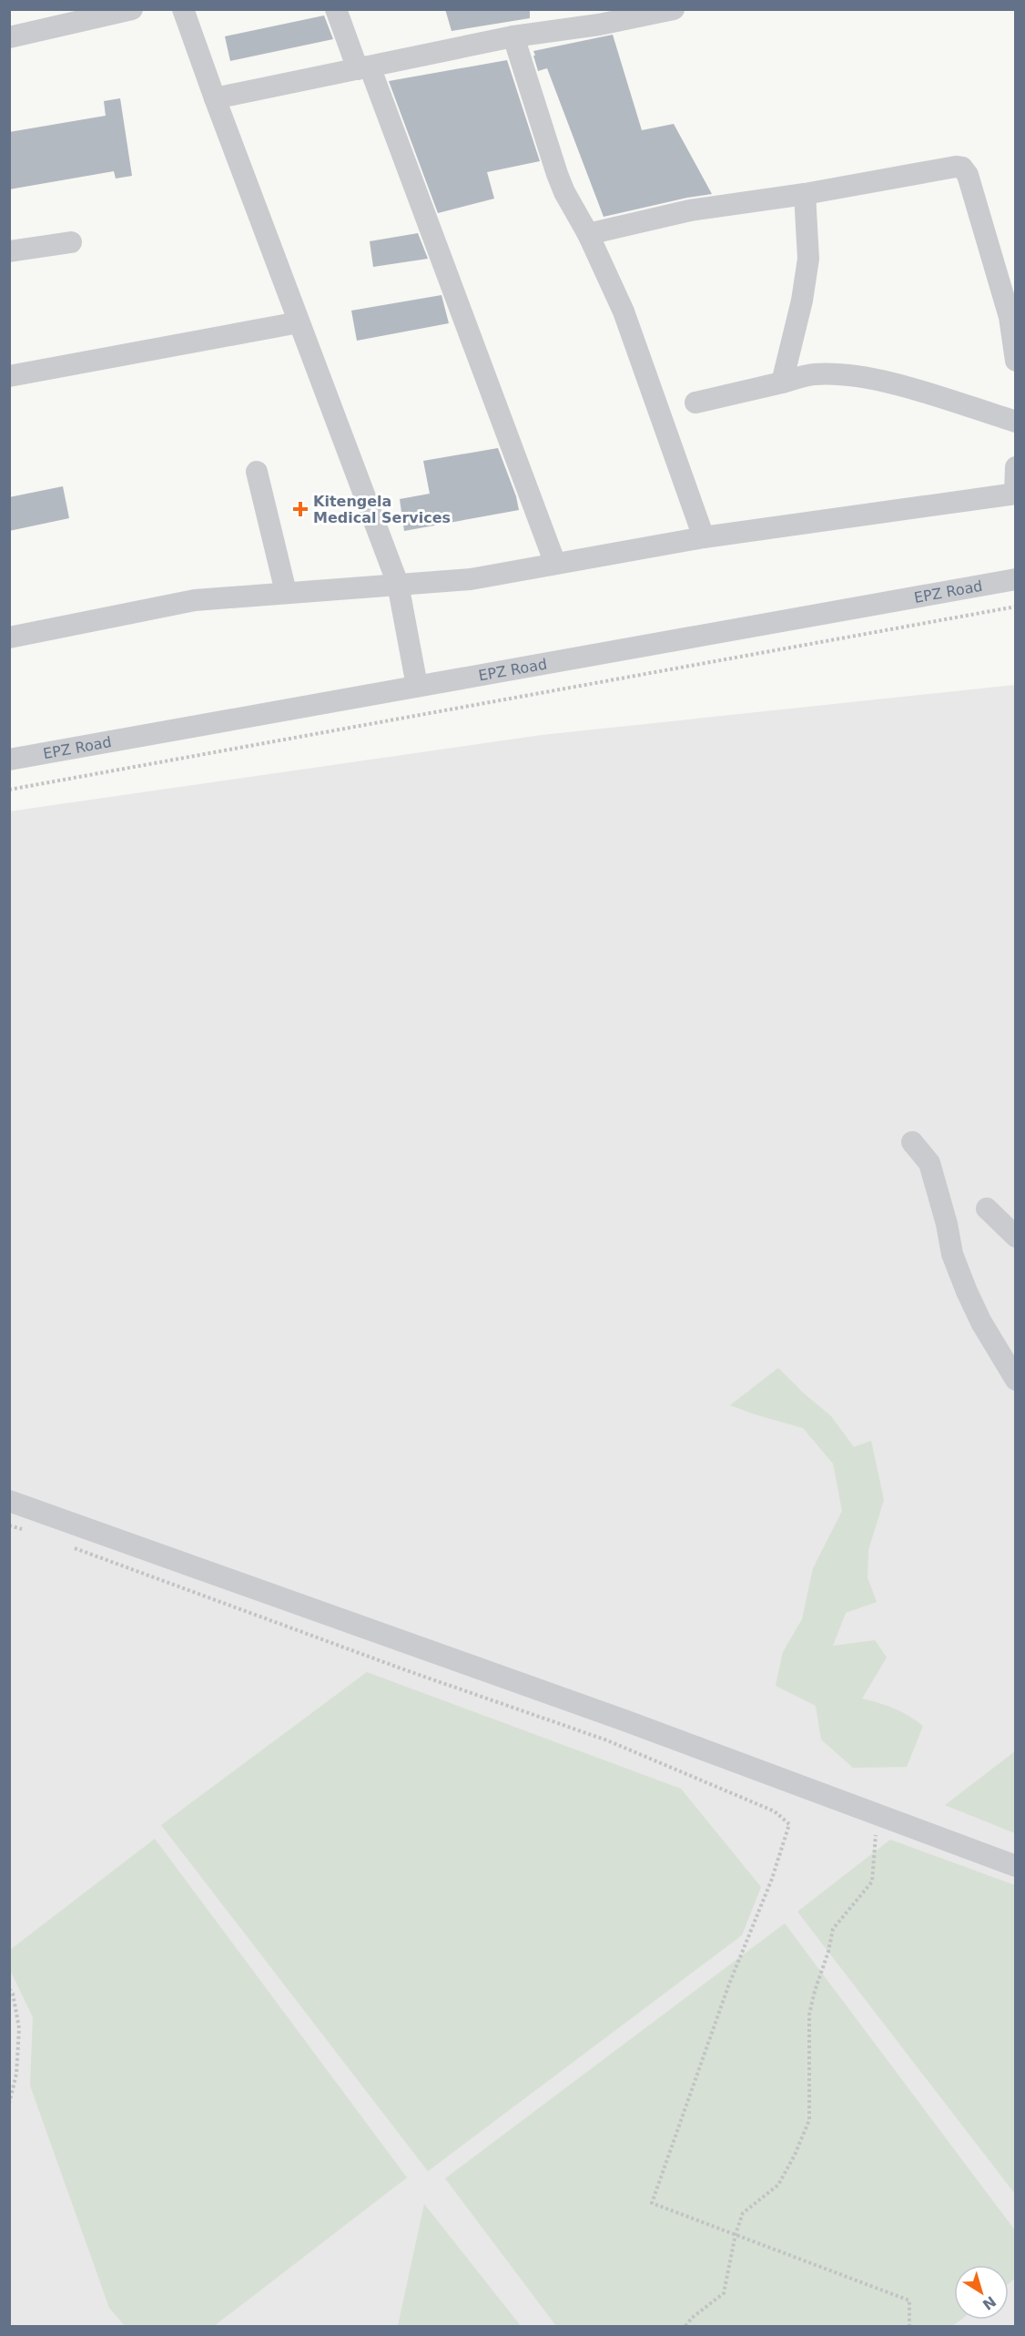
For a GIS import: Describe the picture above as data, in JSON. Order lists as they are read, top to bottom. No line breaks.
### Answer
{"streets":{"street":["EPZ Road"]},"places":{"health":["Kitengela Medical Services"]},"north":"bottom right"}
